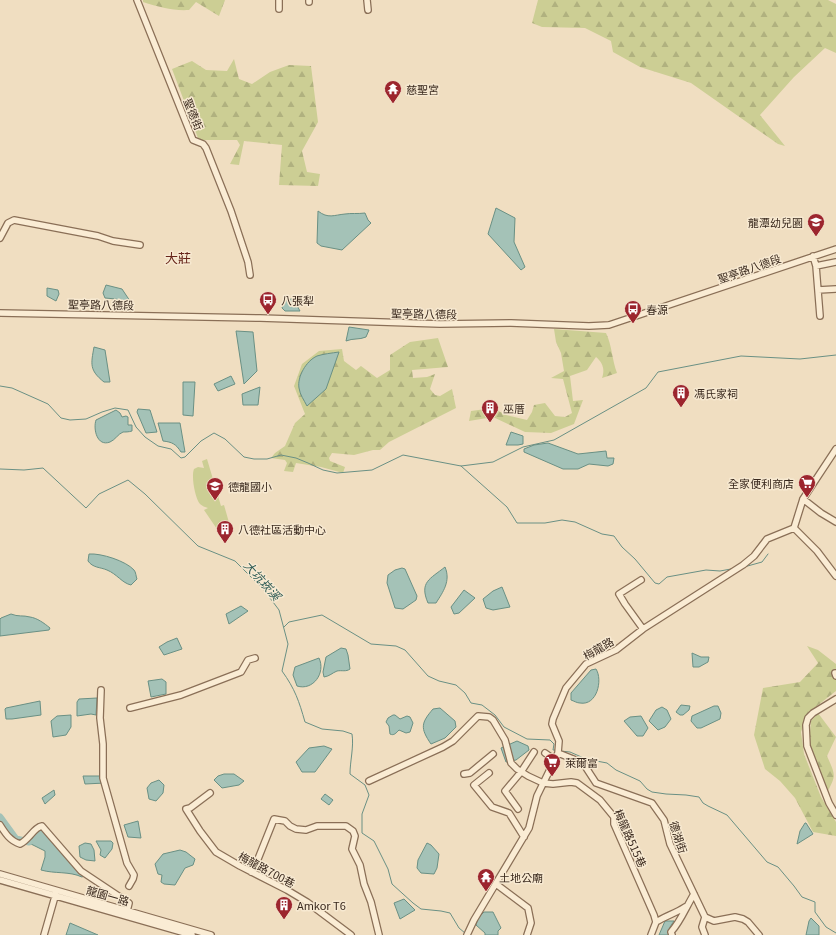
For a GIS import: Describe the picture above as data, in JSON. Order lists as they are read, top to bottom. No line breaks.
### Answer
{"streets":{"street":["聖德街","聖亭路八德段","梅龍路","德湖街","梅龍路515巷","梅龍路700巷","龍園一路"]},"crossings":[["梅龍路","德湖街"]],"districts":["大莊"],"water":["大坑崁溪"],"places":{"temple":["慈聖宮","土地公廟"],"school or university":["龍潭幼兒園","德龍國小"],"bus stop":["八張犁","春源"],"building":["馮氏家祠","巫厝","八德社區活動中心","Amkor T6"],"supermarket":["全家便利商店","萊爾富"]}}
